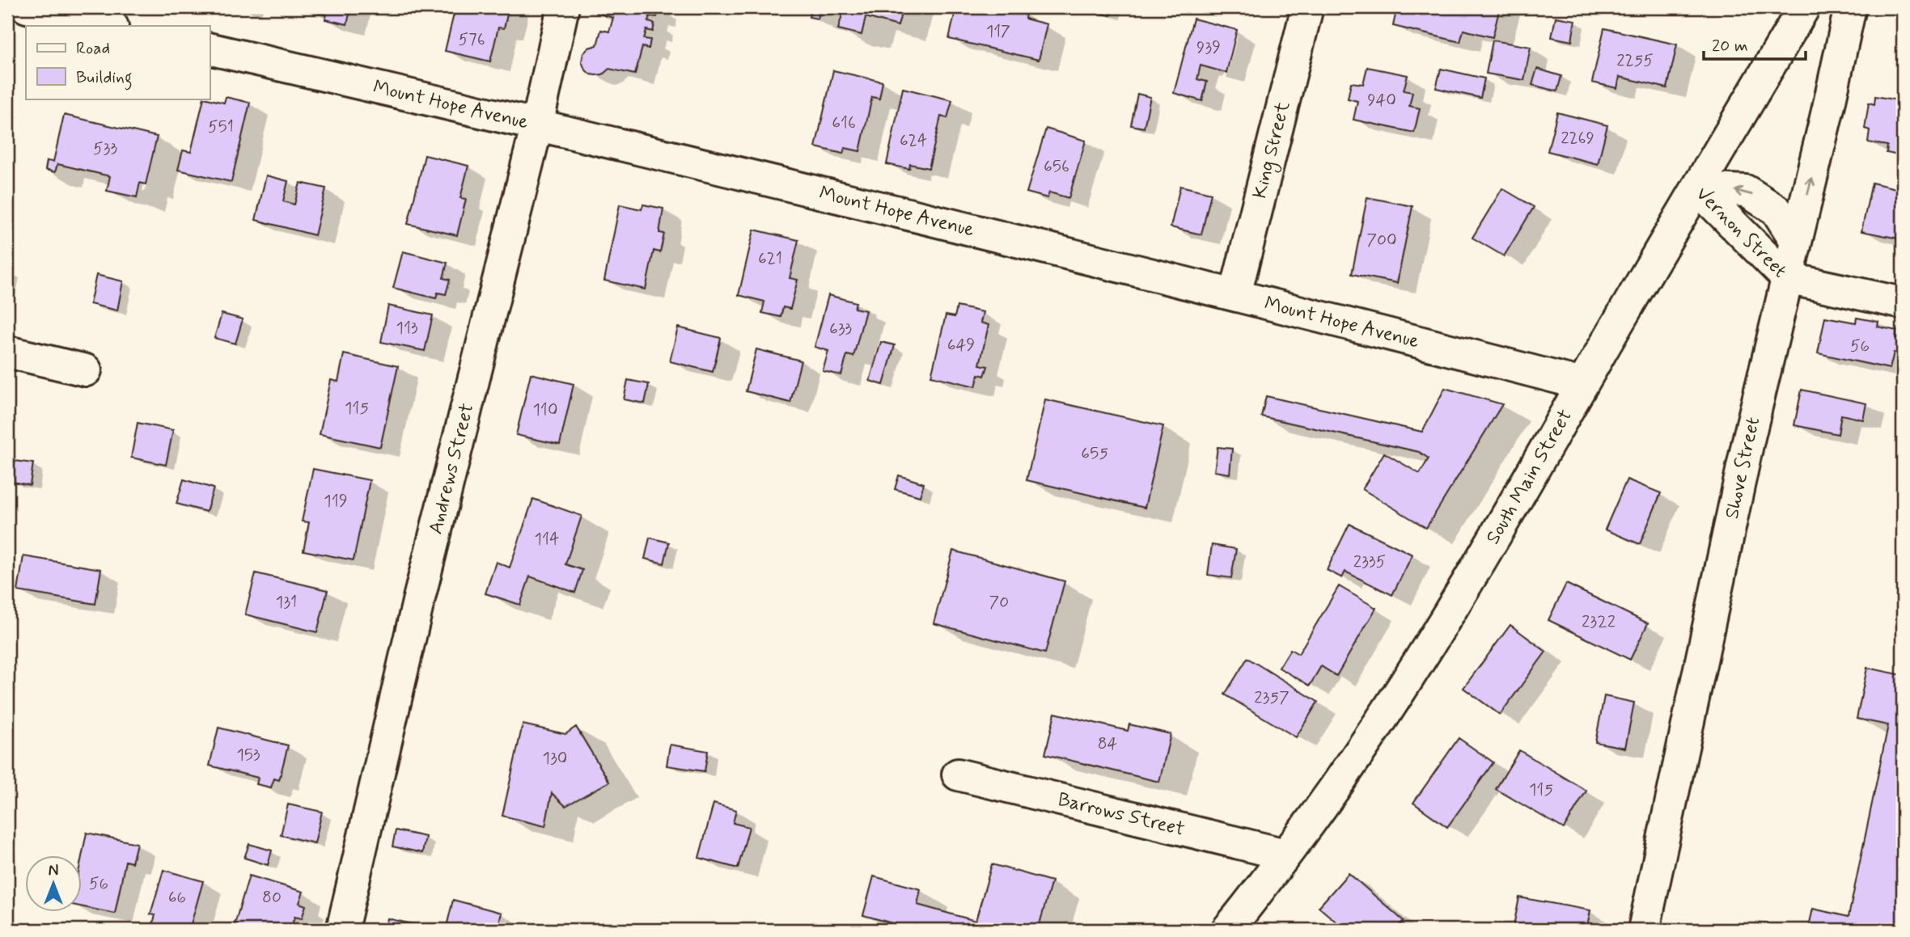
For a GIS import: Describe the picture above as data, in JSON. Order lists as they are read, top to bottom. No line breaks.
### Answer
{"streets":{"street":["Mount Hope Avenue","King Street","Vernon Street","Shove Street","Andrews Street","South Main Street","Barrows Street"]},"crossings":[["Mount Hope Avenue","King Street"],["Mount Hope Avenue","Andrews Street"],["Mount Hope Avenue","South Main Street"],["Vernon Street","Shove Street"],["Vernon Street","South Main Street"],["South Main Street","Barrows Street"]],"house_numbers":["117","576","939","2255","940","616","551","2269","624","533","656","700","621","113","633","649","56","115","110","655","119","114","2335","131","70","2322","2357","84","153","130","115","56","66","80"],"legend":["Road","Building"],"scale_bar":"20 m","north":"top"}
